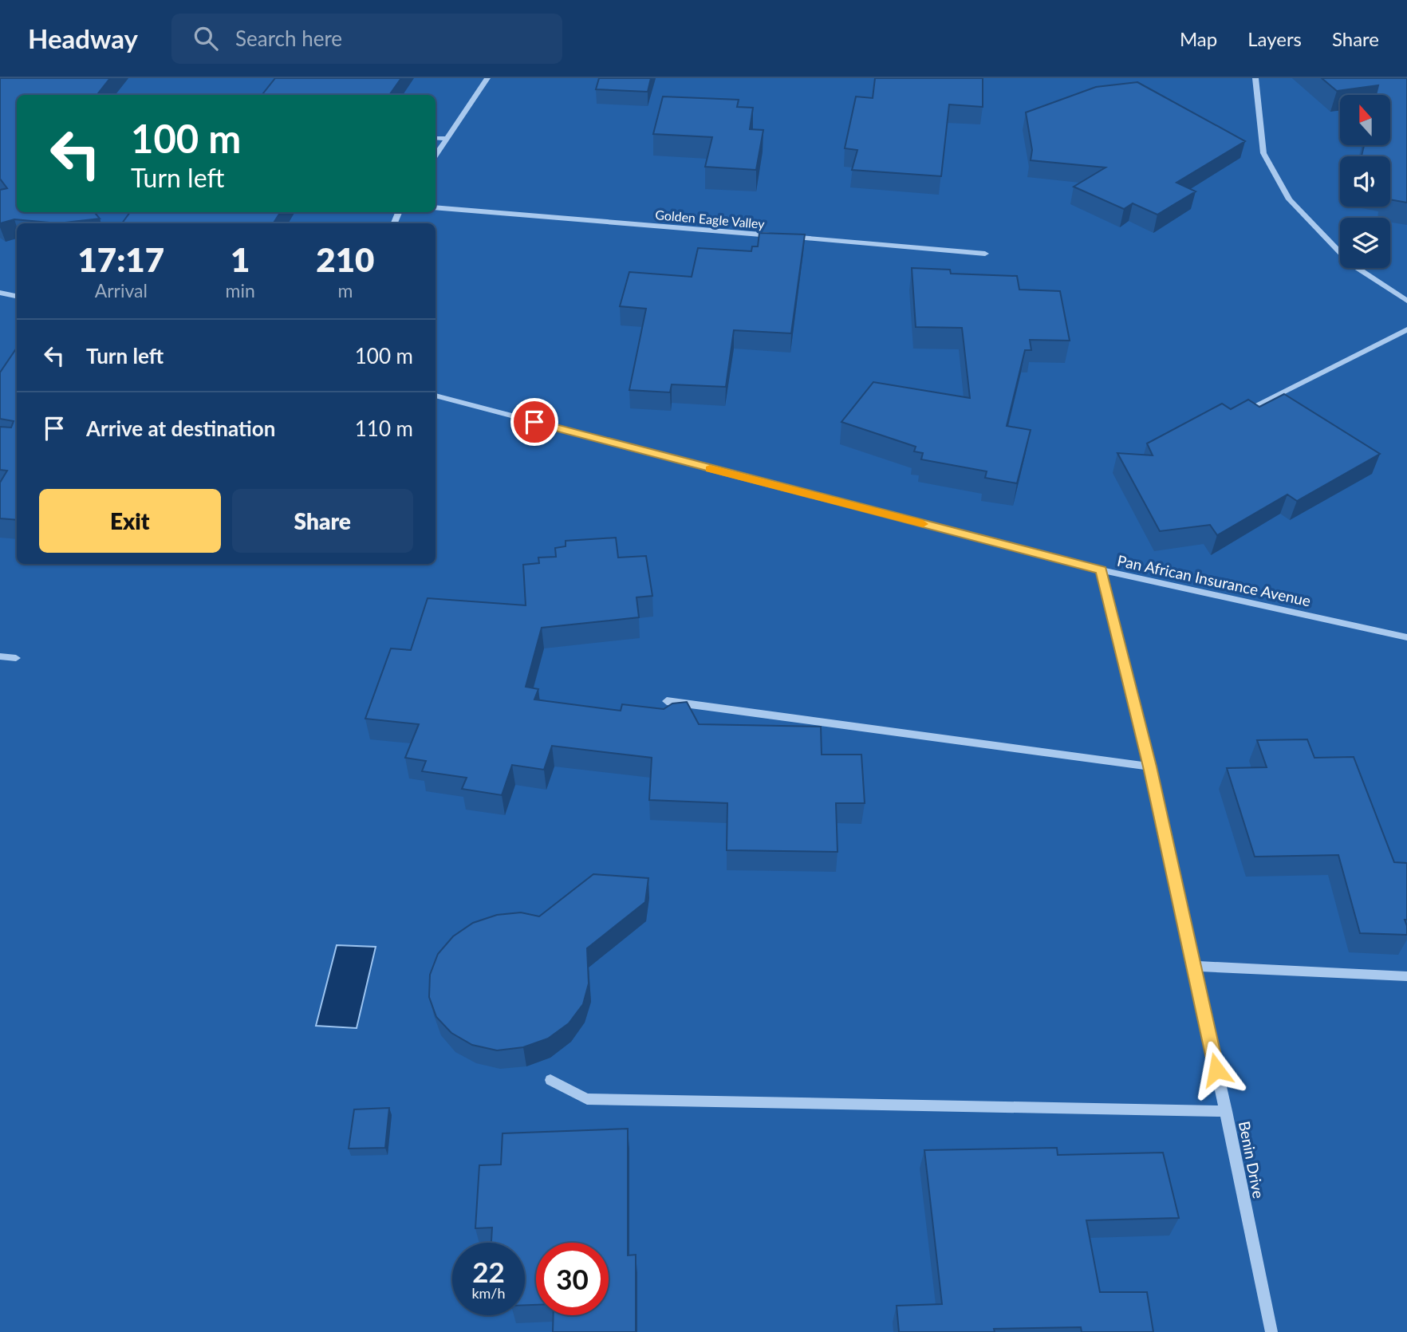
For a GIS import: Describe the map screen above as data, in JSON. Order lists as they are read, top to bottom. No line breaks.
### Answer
{"streets":{"street":["Golden Eagle Valley","Pan African Insurance Avenue","Benin Drive"]},"crossings":[["Pan African Insurance Avenue","Benin Drive"]],"north":"top","page":{"header":"Headway","search":"Search here","nav":["Map","Layers","Share"],"turn":["100 m","Turn left"],"eta":["17:17","Arrival","1","min","210","m"],"list":[{"name":"Turn left","value":"100 m"},{"name":"Arrive at destination","value":"110 m"}],"buttons":["Exit","Share"],"speed":"22 km/h","limit":"30"}}
